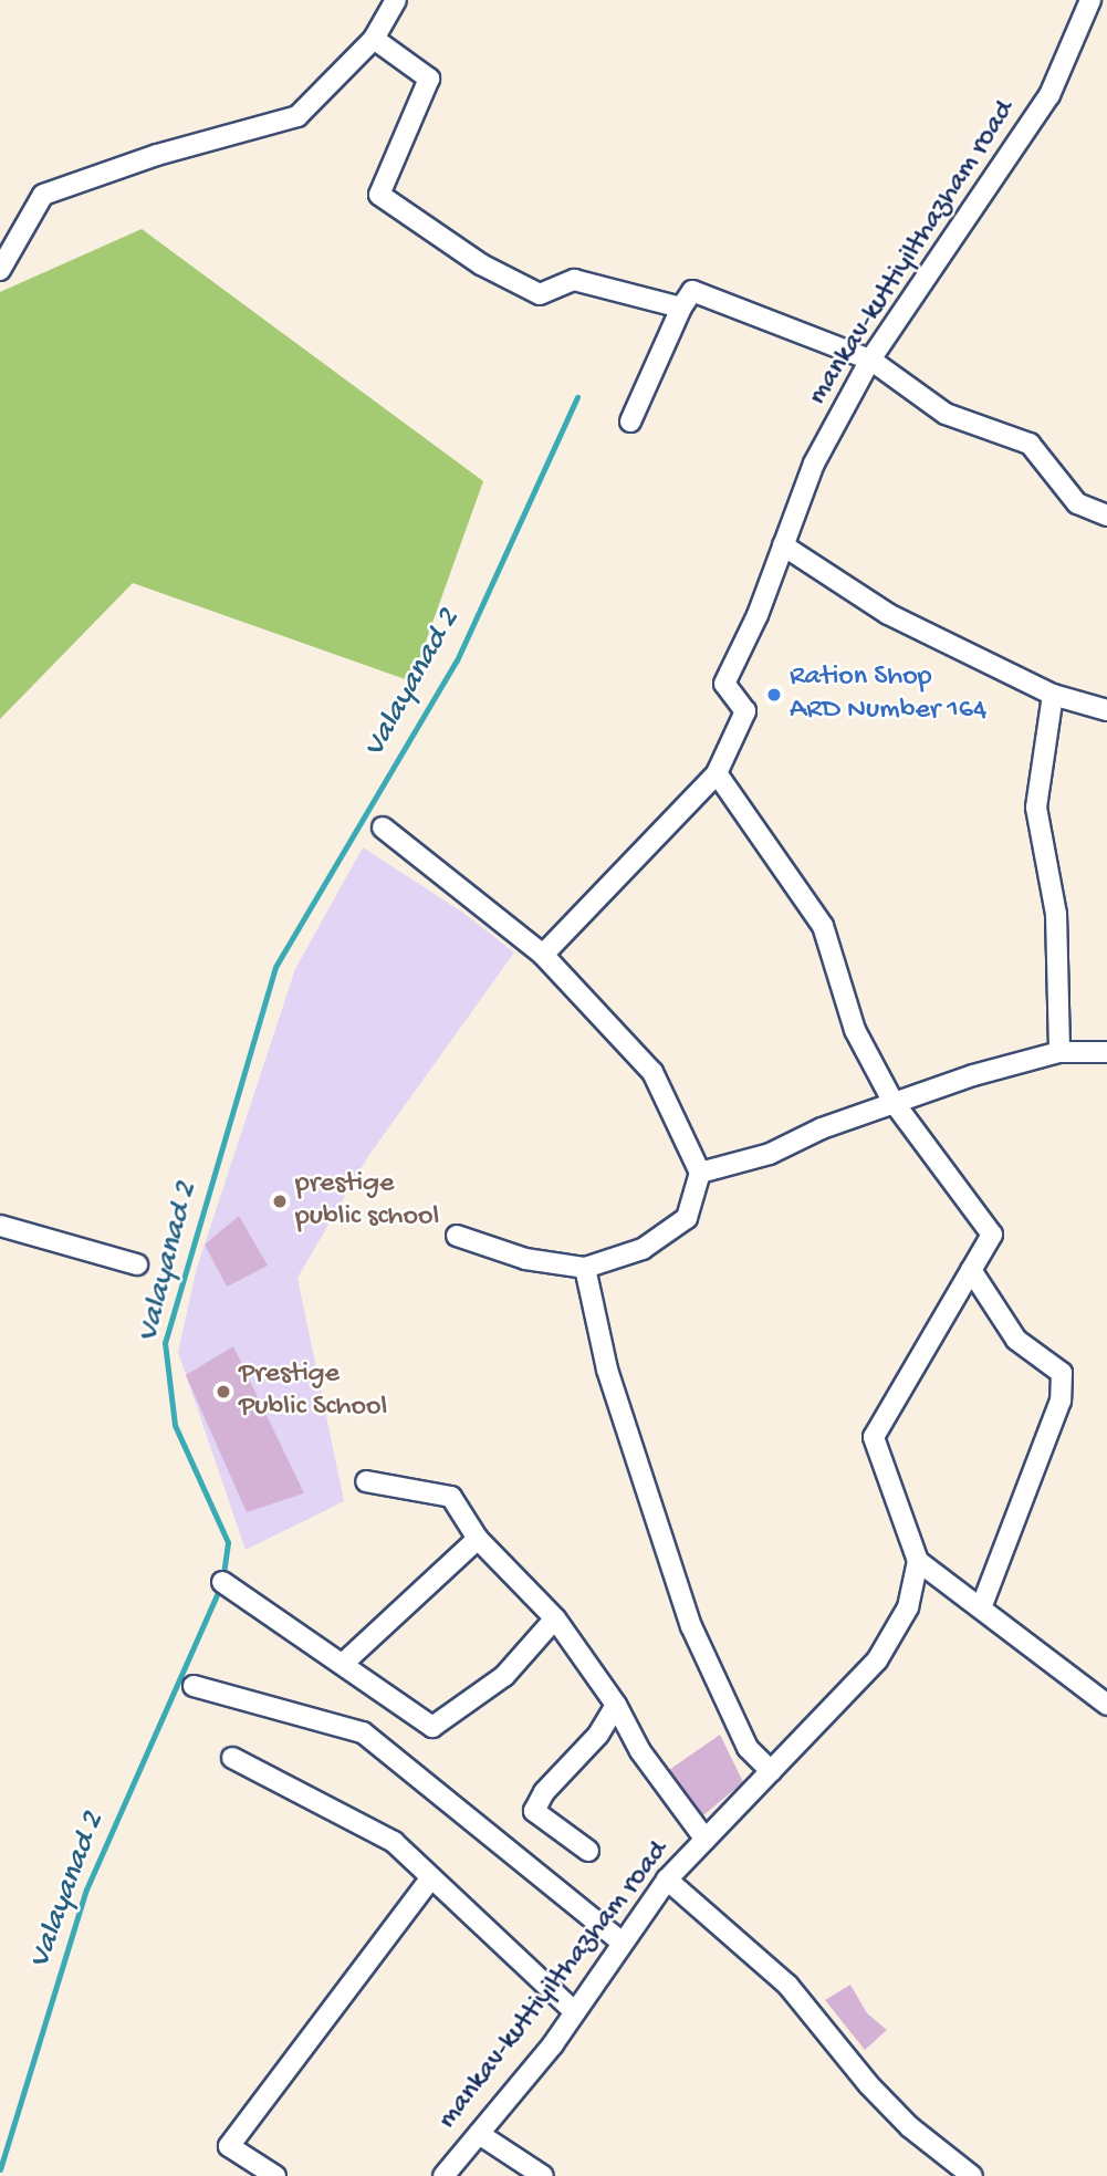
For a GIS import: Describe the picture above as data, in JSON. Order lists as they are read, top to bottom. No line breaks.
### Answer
{"streets":{"street":["mankav-kuttiyilthazham road"]},"water":["Valayanad 2"],"places":["Ration Shop ARD Number 164","prestige public school","Prestige Public School"]}
